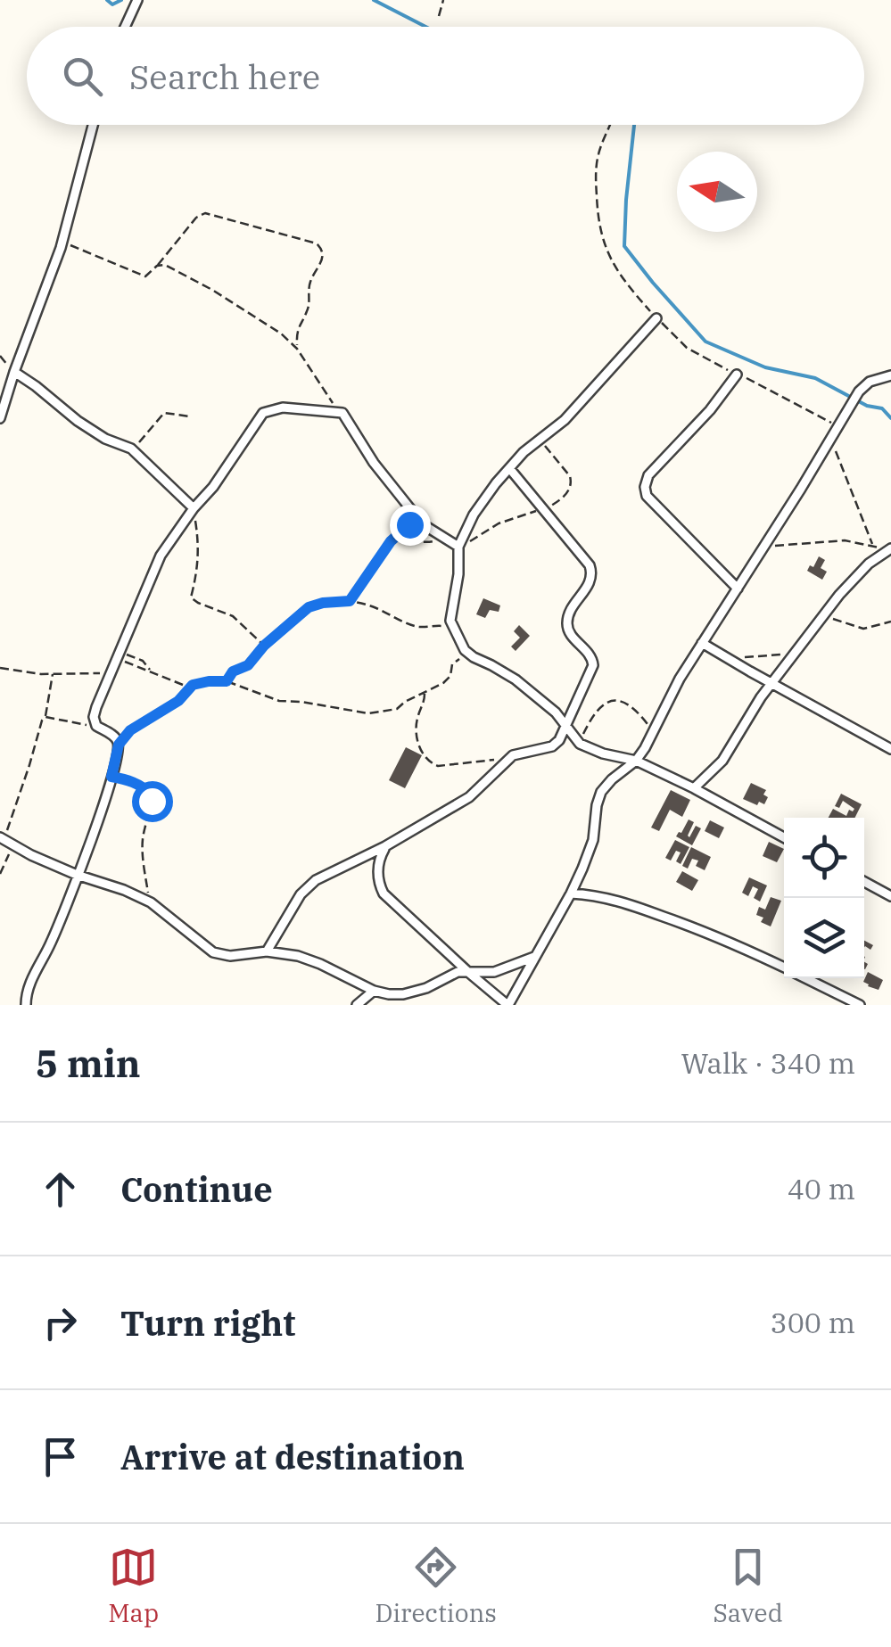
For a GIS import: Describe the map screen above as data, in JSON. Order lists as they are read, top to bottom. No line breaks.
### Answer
{"north":"left","page":{"search":"Search here","heading":["5 min","Walk · 340 m"],"list":[["Continue","40 m"],["Turn right","300 m"],"Arrive at destination"],"nav":["Map","Directions","Saved"]}}
